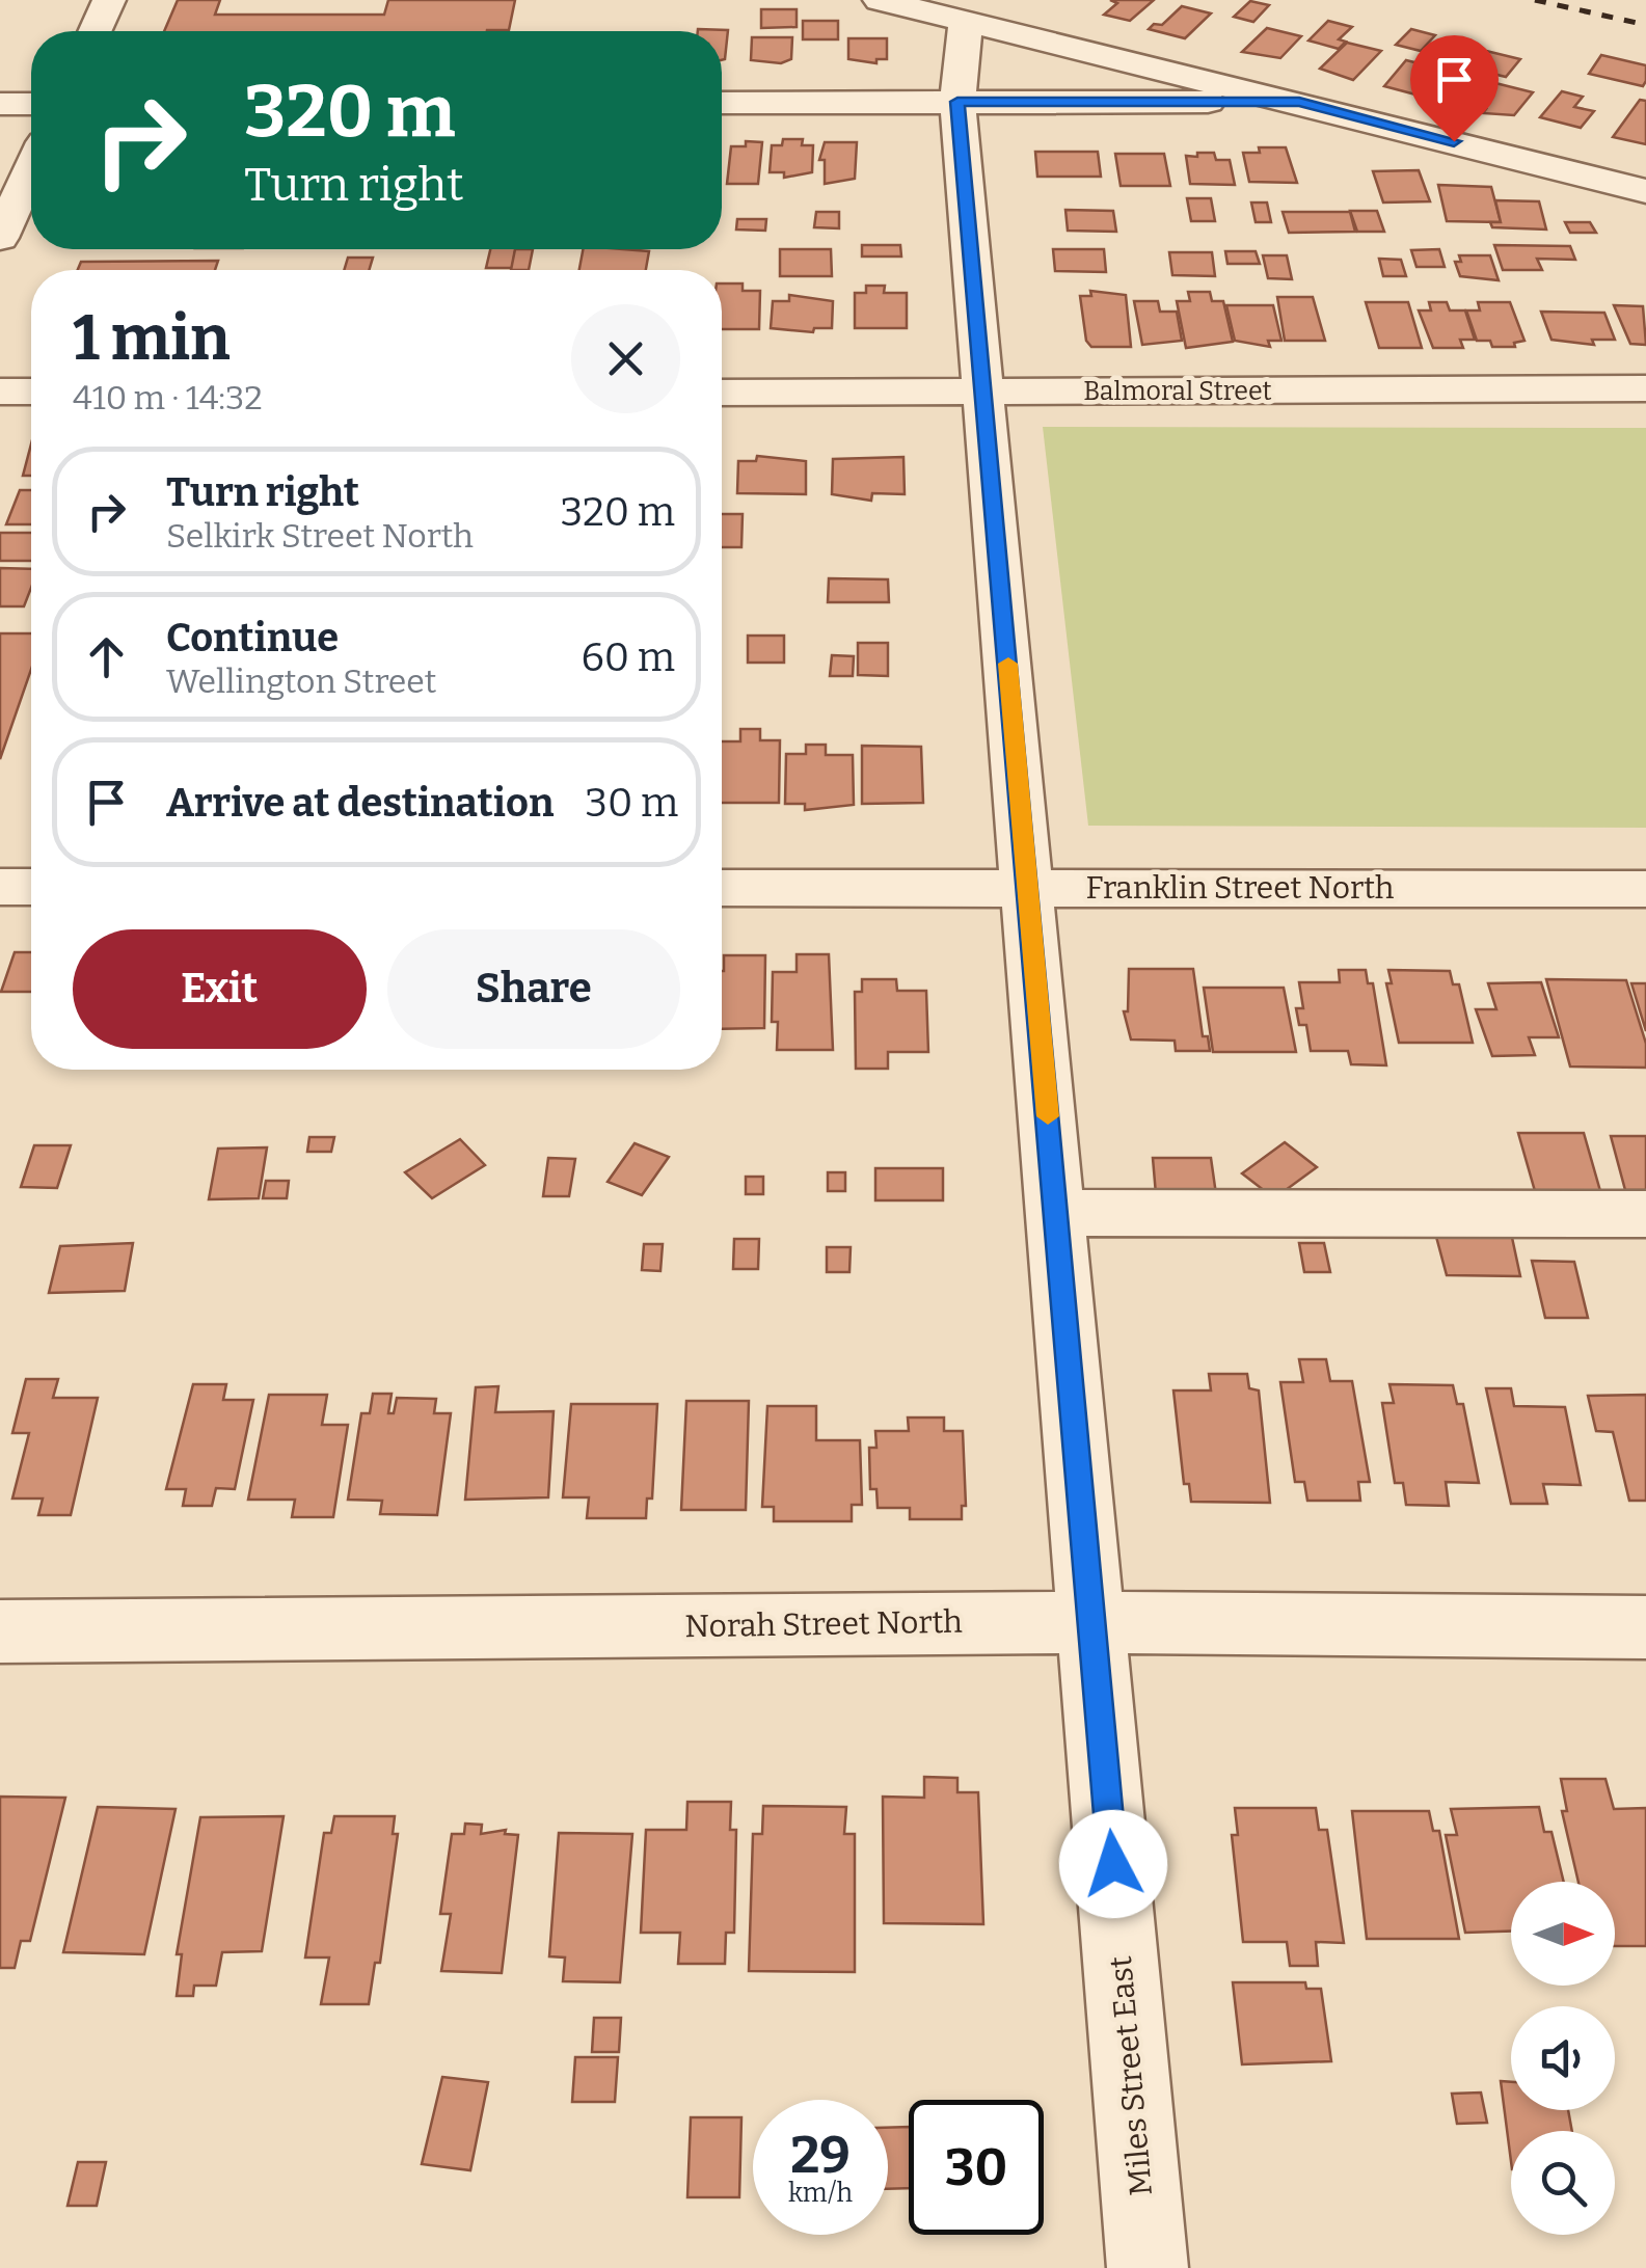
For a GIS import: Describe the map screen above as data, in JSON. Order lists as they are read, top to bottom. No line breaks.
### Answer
{"streets":{"street":["Balmoral Street","Franklin Street North","Norah Street North","Miles Street East"]},"crossings":[["Balmoral Street","Miles Street East"],["Franklin Street North","Miles Street East"],["Norah Street North","Miles Street East"]],"north":"right","page":{"turn":["320 m","Turn right"],"heading":["1 min","410 m · 14:32"],"list":[{"name":"Turn right","note":"Selkirk Street North","value":"320 m"},{"name":"Continue","note":"Wellington Street","value":"60 m"},{"name":"Arrive at destination","value":"30 m"}],"buttons":["Exit","Share"],"speed":"29 km/h","limit":"30"}}
